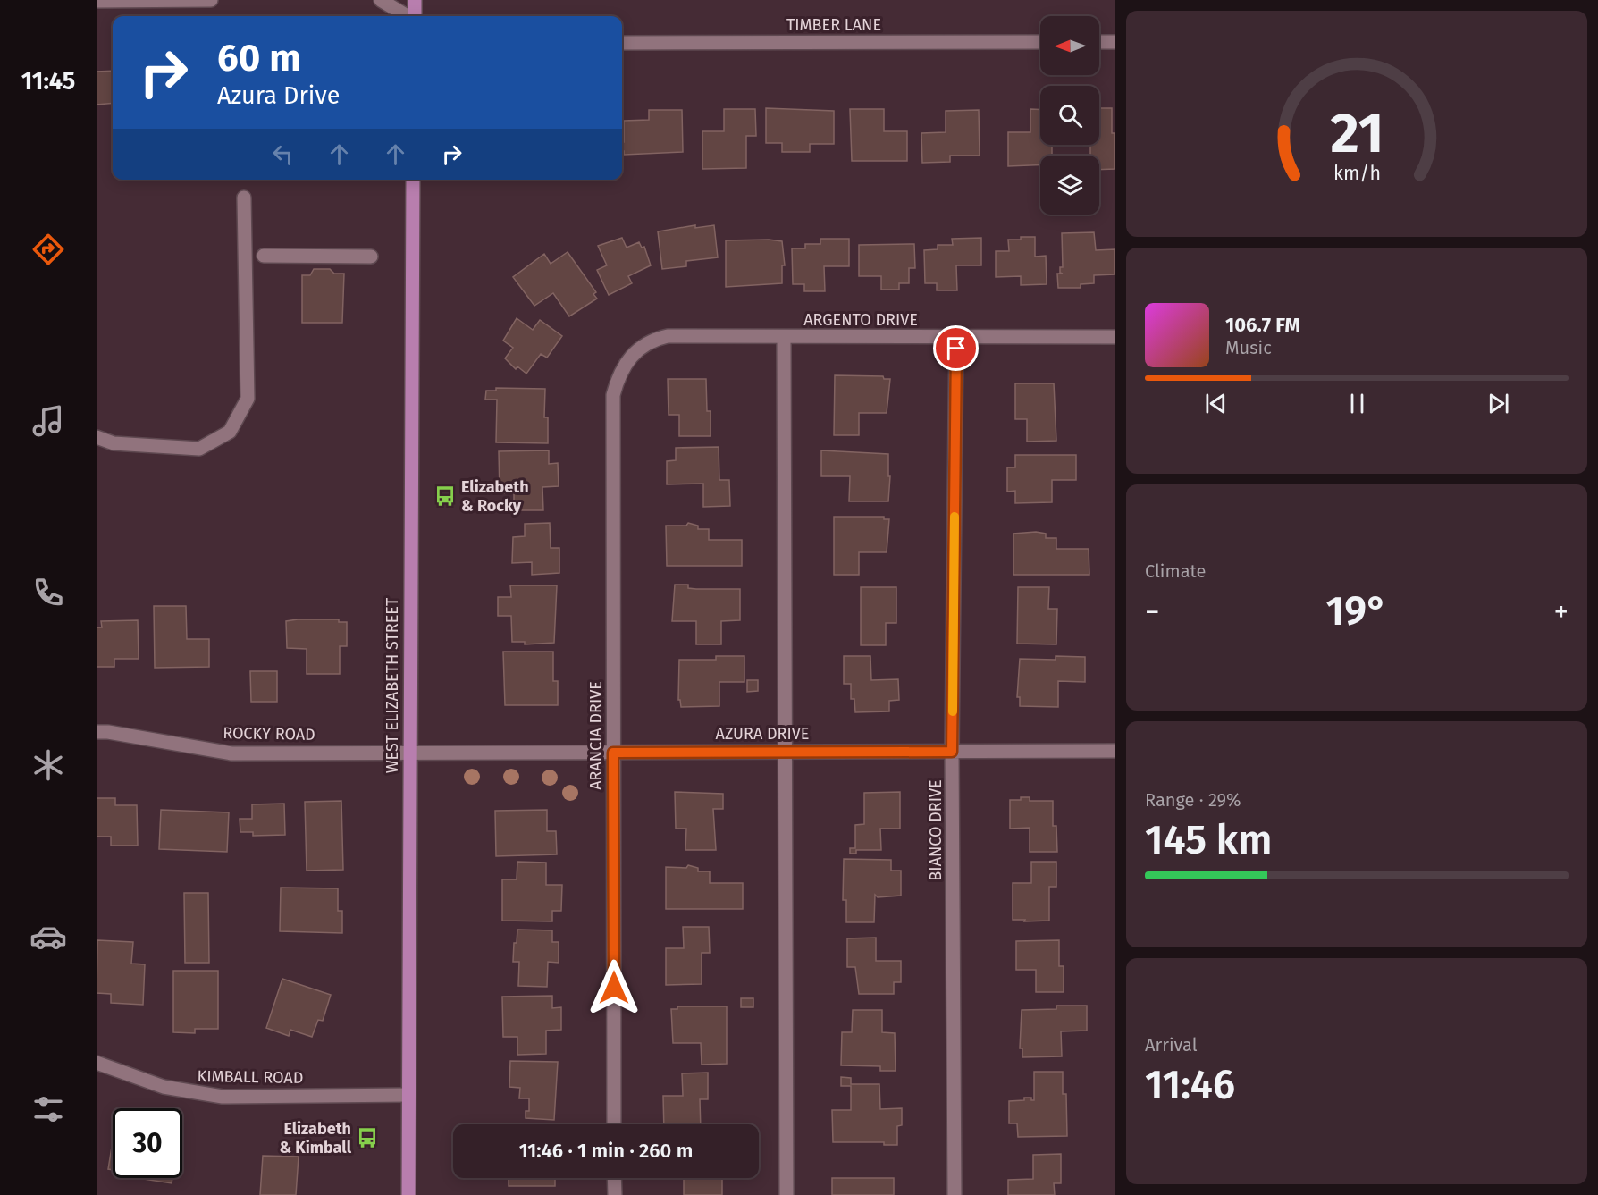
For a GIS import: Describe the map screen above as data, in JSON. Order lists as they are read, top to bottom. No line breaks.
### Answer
{"streets":{"main road":["WEST ELIZABETH STREET"],"street":["TIMBER LANE","ARGENTO DRIVE","ROCKY ROAD","AZURA DRIVE","ARANCIA DRIVE","BIANCO DRIVE","KIMBALL ROAD"]},"crossings":[["ARGENTO DRIVE","ARANCIA DRIVE"],["ARGENTO DRIVE","BIANCO DRIVE"],["WEST ELIZABETH STREET","ROCKY ROAD"],["WEST ELIZABETH STREET","AZURA DRIVE"],["WEST ELIZABETH STREET","KIMBALL ROAD"],["ROCKY ROAD","AZURA DRIVE"],["AZURA DRIVE","ARANCIA DRIVE"],["AZURA DRIVE","BIANCO DRIVE"]],"places":{"bus stop":["Elizabeth & Rocky","Elizabeth & Kimball"]},"north":"left","page":{"tabs":"11:45","turn":["60 m","Azura Drive"],"song":["106.7 FM","Music"],"tile":["Climate",["Range · 29%","145 km"],["Arrival","11:46"]],"heat":["−","19°","+"],"limit":"30","trip":"11:46 · 1 min · 260 m","gauge":["21","km/h"]}}
